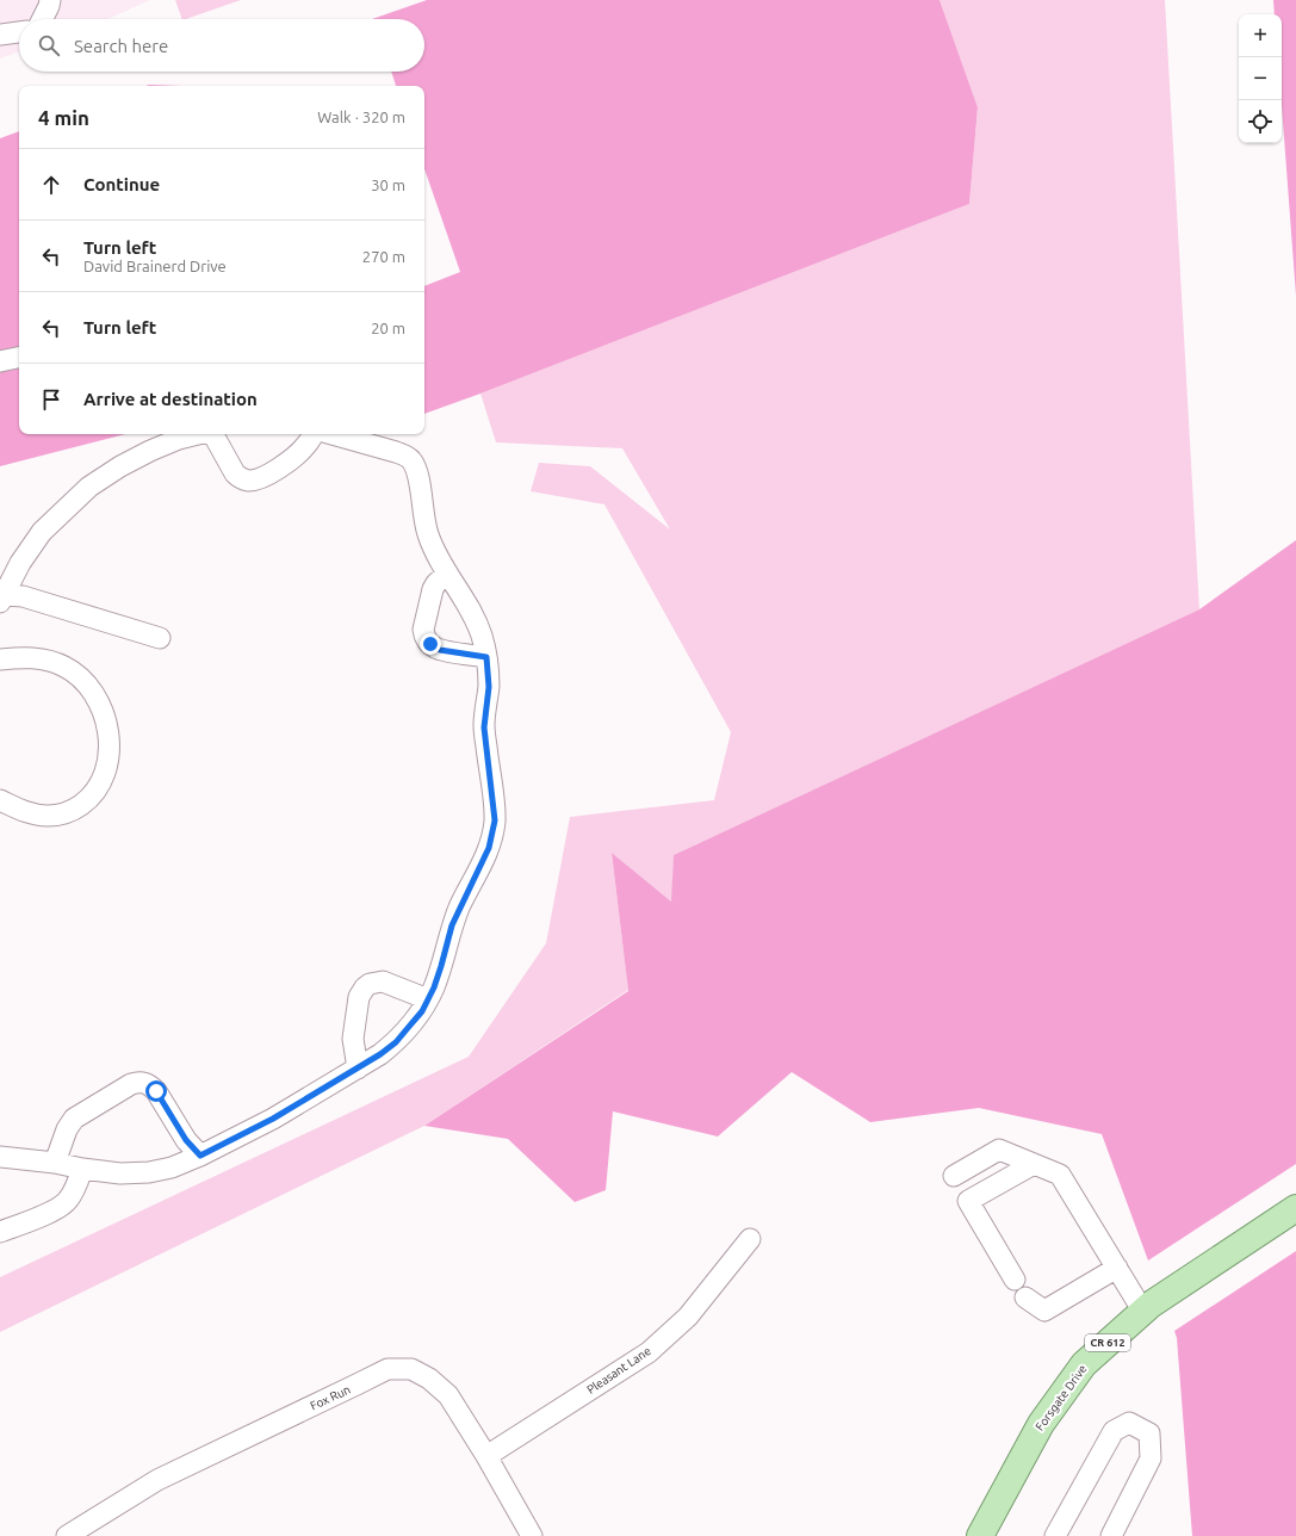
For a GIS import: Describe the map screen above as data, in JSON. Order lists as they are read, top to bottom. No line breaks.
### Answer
{"streets":{"main road":["CR 612","Forsgate Drive"],"street":["Pleasant Lane","Fox Run"]},"crossings":[["Pleasant Lane","Fox Run"]],"page":{"map_buttons":["+","−"],"search":"Search here","heading":["4 min","Walk · 320 m"],"list":[["Continue","30 m"],["Turn left","David Brainerd Drive","270 m"],["Turn left","20 m"],"Arrive at destination"]}}
